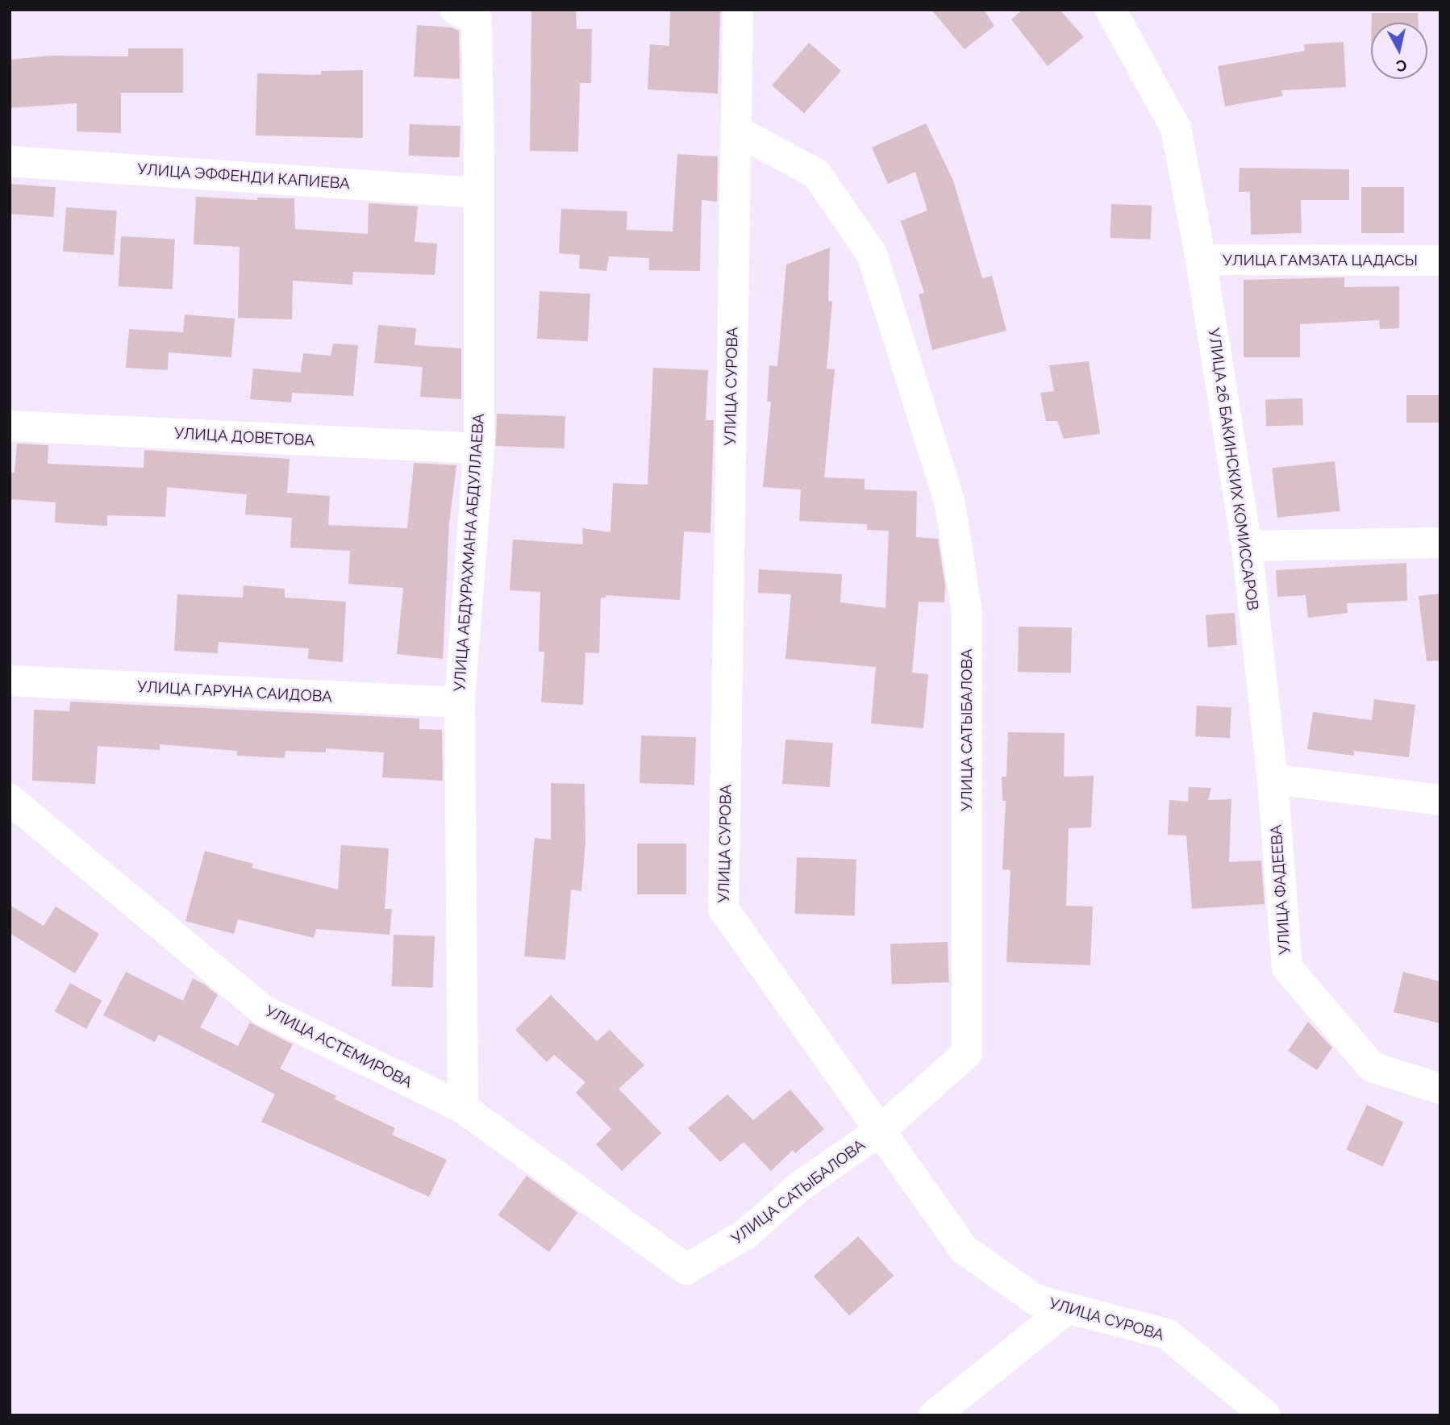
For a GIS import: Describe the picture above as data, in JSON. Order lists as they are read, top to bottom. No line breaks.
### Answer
{"streets":{"street":["УЛИЦА ЭФФЕНДИ КАПИЕВА","УЛИЦА ГАМЗАТА ЦАДАСЫ","УЛИЦА СУРОВА","УЛИЦА ДОВЕТОВА","УЛИЦА 26 БАКИНСКИХ КОМИССАРОВ","УЛИЦА АБДУРАХМАНА АБДУЛЛАЕВА","УЛИЦА ГАРУНА САИДОВА","УЛИЦА САТЫБАЛОВА","УЛИЦА ФАДЕЕВА","УЛИЦА АСТЕМИРОВА"]},"crossings":[["УЛИЦА ЭФФЕНДИ КАПИЕВА","УЛИЦА АБДУРАХМАНА АБДУЛЛАЕВА"],["УЛИЦА ГАМЗАТА ЦАДАСЫ","УЛИЦА 26 БАКИНСКИХ КОМИССАРОВ"],["УЛИЦА СУРОВА","УЛИЦА САТЫБАЛОВА"],["УЛИЦА ДОВЕТОВА","УЛИЦА АБДУРАХМАНА АБДУЛЛАЕВА"],["УЛИЦА 26 БАКИНСКИХ КОМИССАРОВ","УЛИЦА ФАДЕЕВА"],["УЛИЦА АБДУРАХМАНА АБДУЛЛАЕВА","УЛИЦА ГАРУНА САИДОВА"],["УЛИЦА АБДУРАХМАНА АБДУЛЛАЕВА","УЛИЦА АСТЕМИРОВА"],["УЛИЦА САТЫБАЛОВА","УЛИЦА АСТЕМИРОВА"]],"north":"bottom"}
